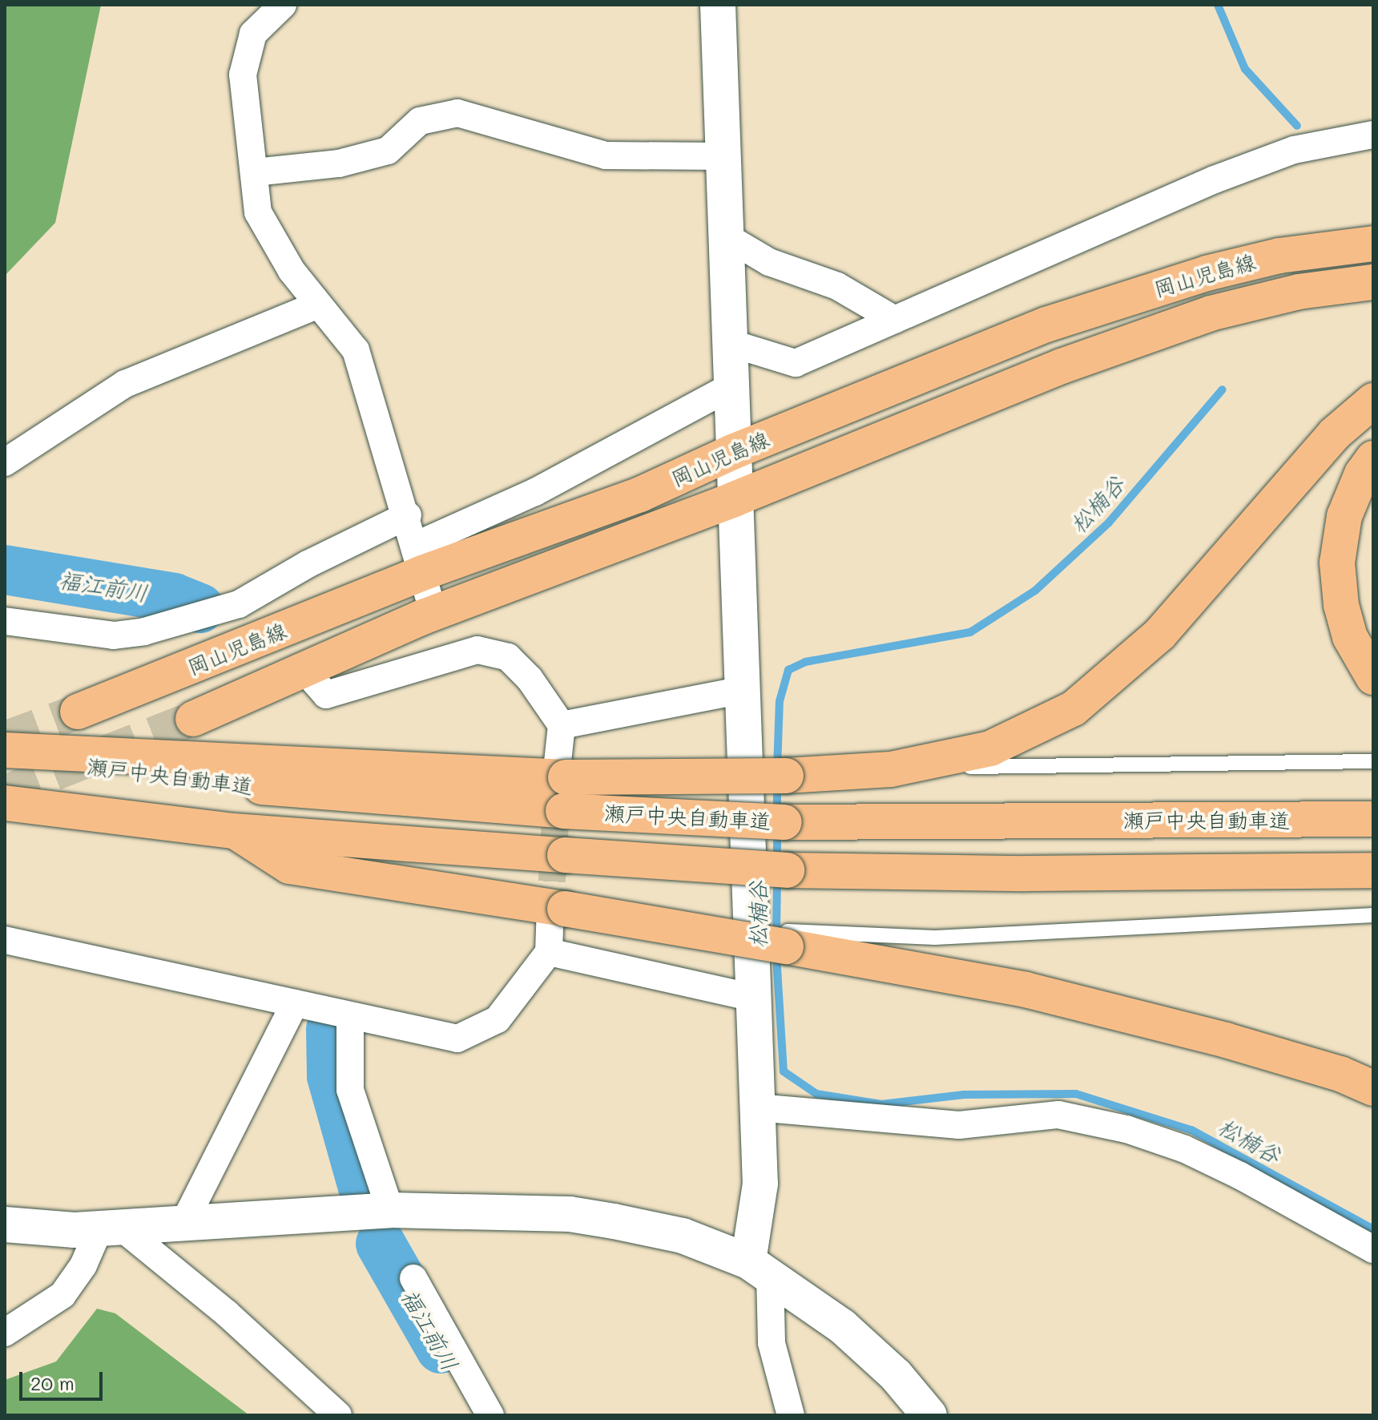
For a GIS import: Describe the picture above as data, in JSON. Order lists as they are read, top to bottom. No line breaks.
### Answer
{"streets":{"main road":["岡山児島線","瀬戸中央自動車道"]},"water":["松楠谷","福江前川"],"scale_bar":"20 m"}
